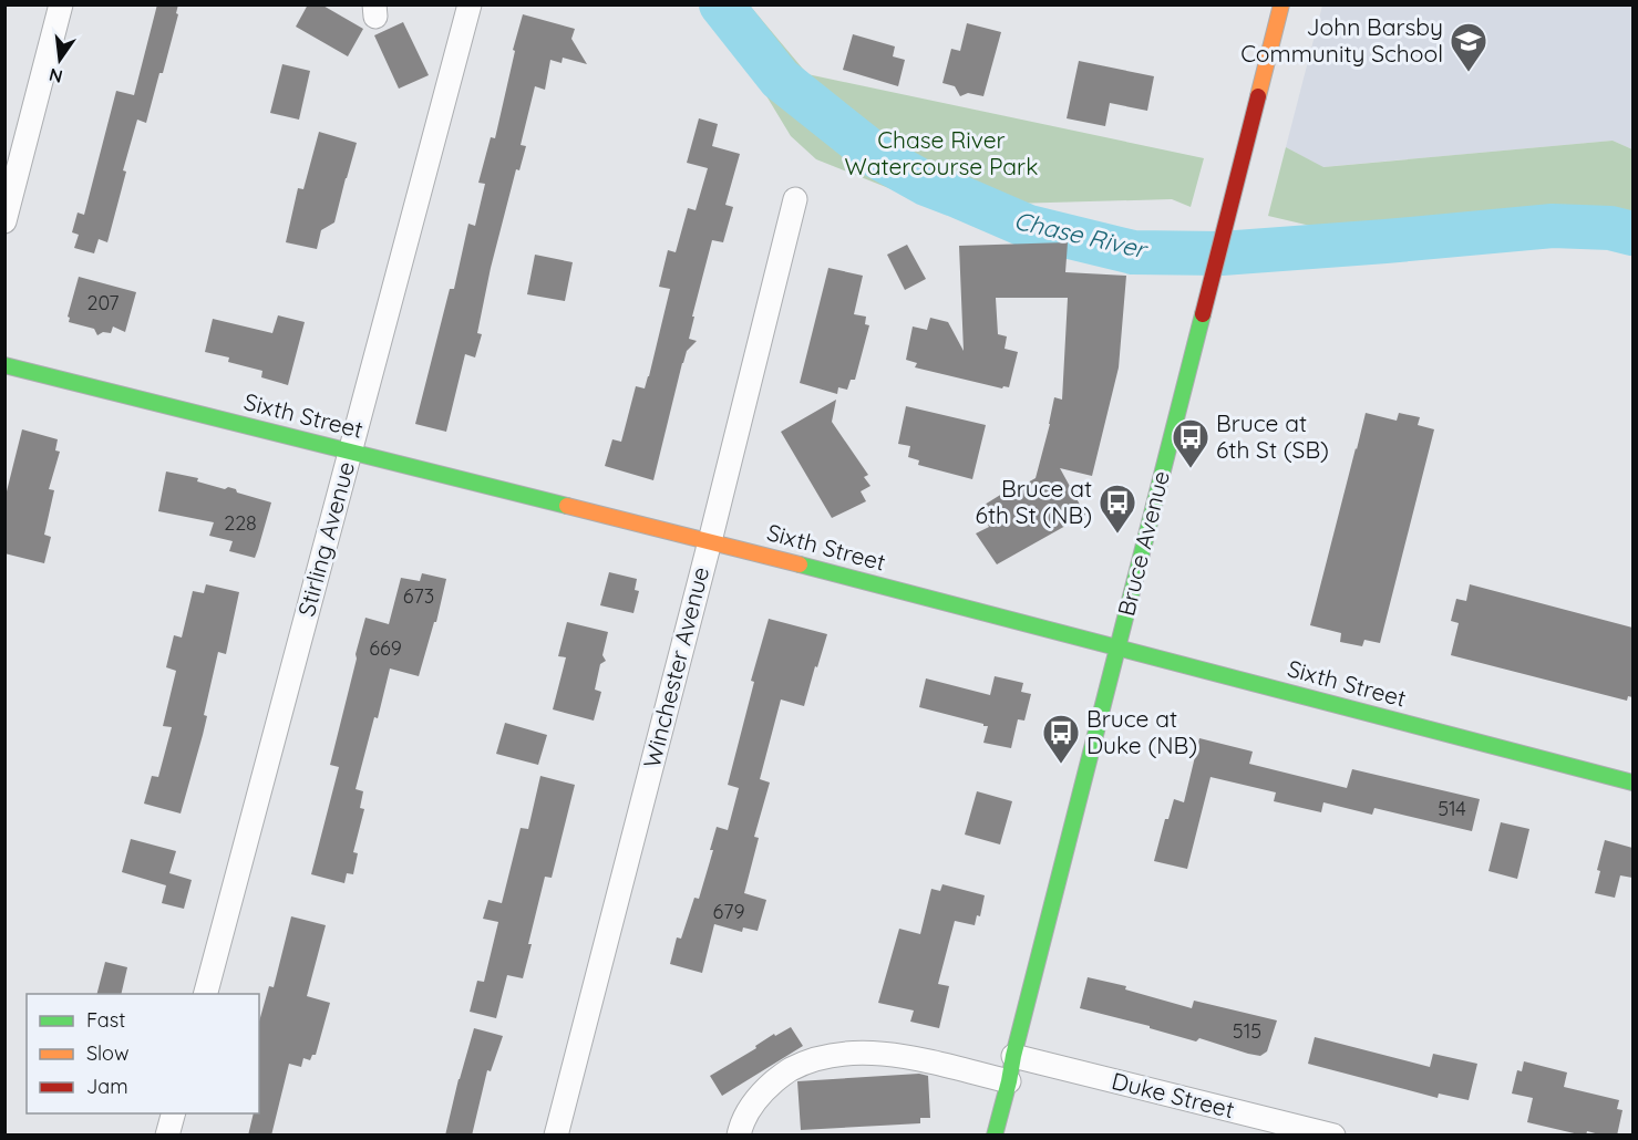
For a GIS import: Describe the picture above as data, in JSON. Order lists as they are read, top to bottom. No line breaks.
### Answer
{"streets":{"street":["Sixth Street","Stirling Avenue","Bruce Avenue","Winchester Avenue","Duke Street"]},"crossings":[["Sixth Street","Stirling Avenue"],["Sixth Street","Bruce Avenue"],["Sixth Street","Winchester Avenue"],["Bruce Avenue","Duke Street"]],"water":["Chase River"],"parks":["Chase River Watercourse Park"],"places":{"school or university":["John Barsby Community School"],"bus stop":["Bruce at 6th St (SB)","Bruce at 6th St (NB)","Bruce at Duke (NB)"]},"house_numbers":["207","228","673","669","514","679","515"],"legend":["Fast","Slow","Jam"],"north":"bottom"}
